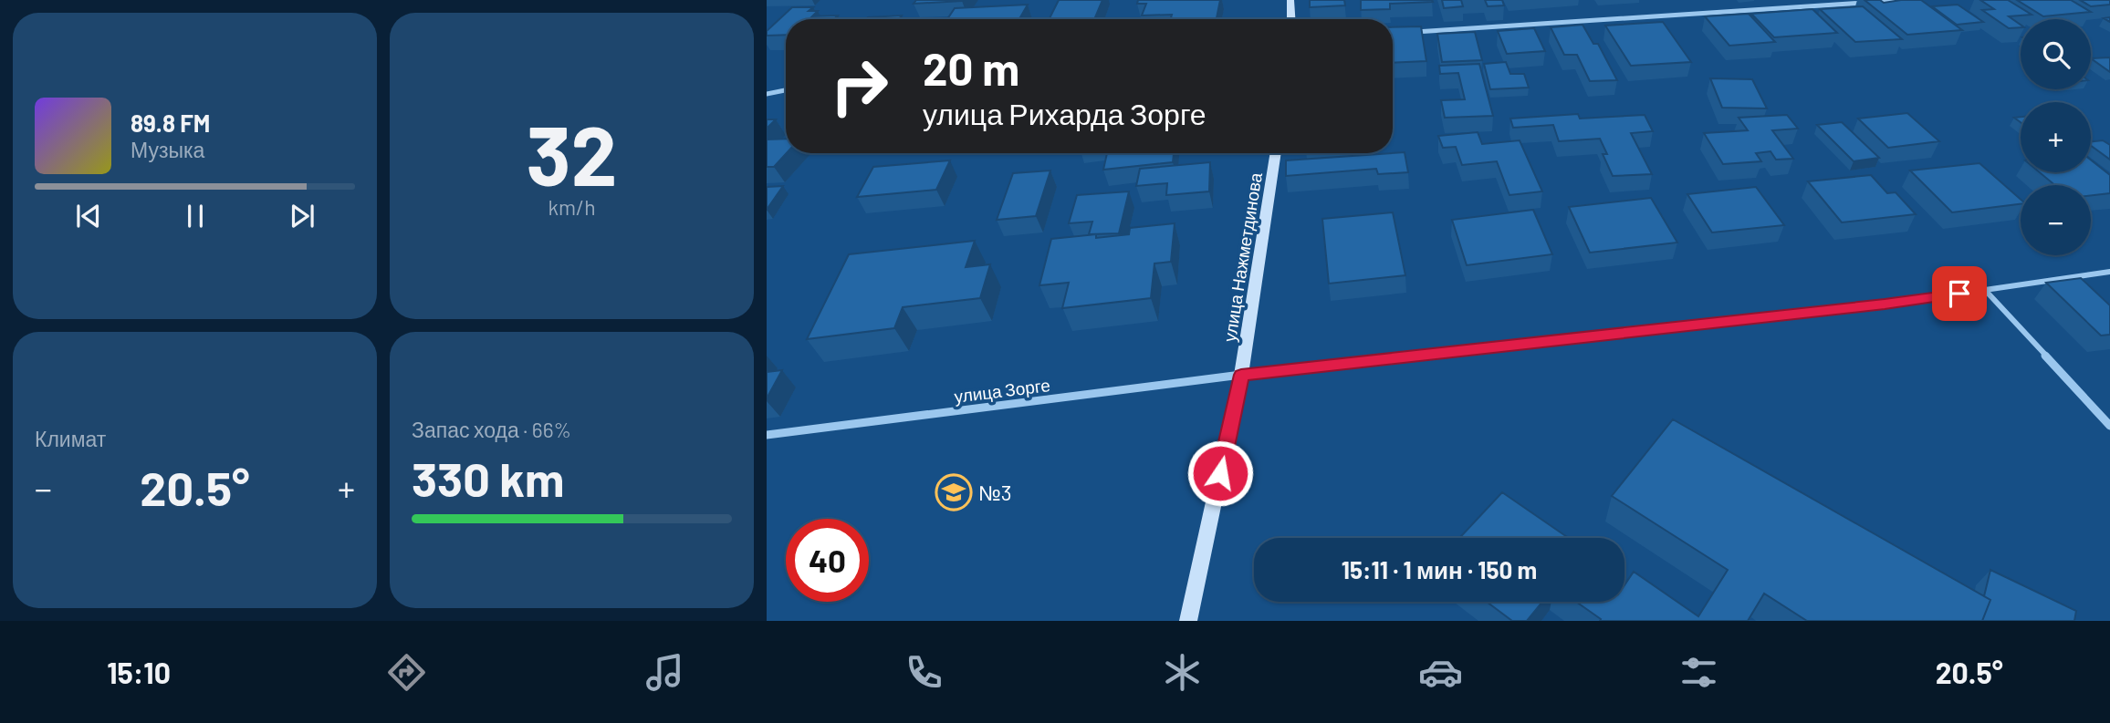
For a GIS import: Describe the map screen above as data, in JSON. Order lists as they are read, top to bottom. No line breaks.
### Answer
{"streets":{"street":["улица Нажметдинова","улица Зорге"]},"crossings":[["улица Нажметдинова","улица Зорге"]],"places":{"school or university":["№3"]},"page":{"tile":[["32","km/h"],"Климат",["Запас хода · 66%","330 km"]],"map_buttons":["+","−"],"turn":["20 m","улица Рихарда Зорге"],"song":["89.8 FM","Музыка"],"heat":["−","20.5°","+"],"limit":"40","trip":"15:11 · 1 мин · 150 m","tabs":["15:10","20.5°"]}}
